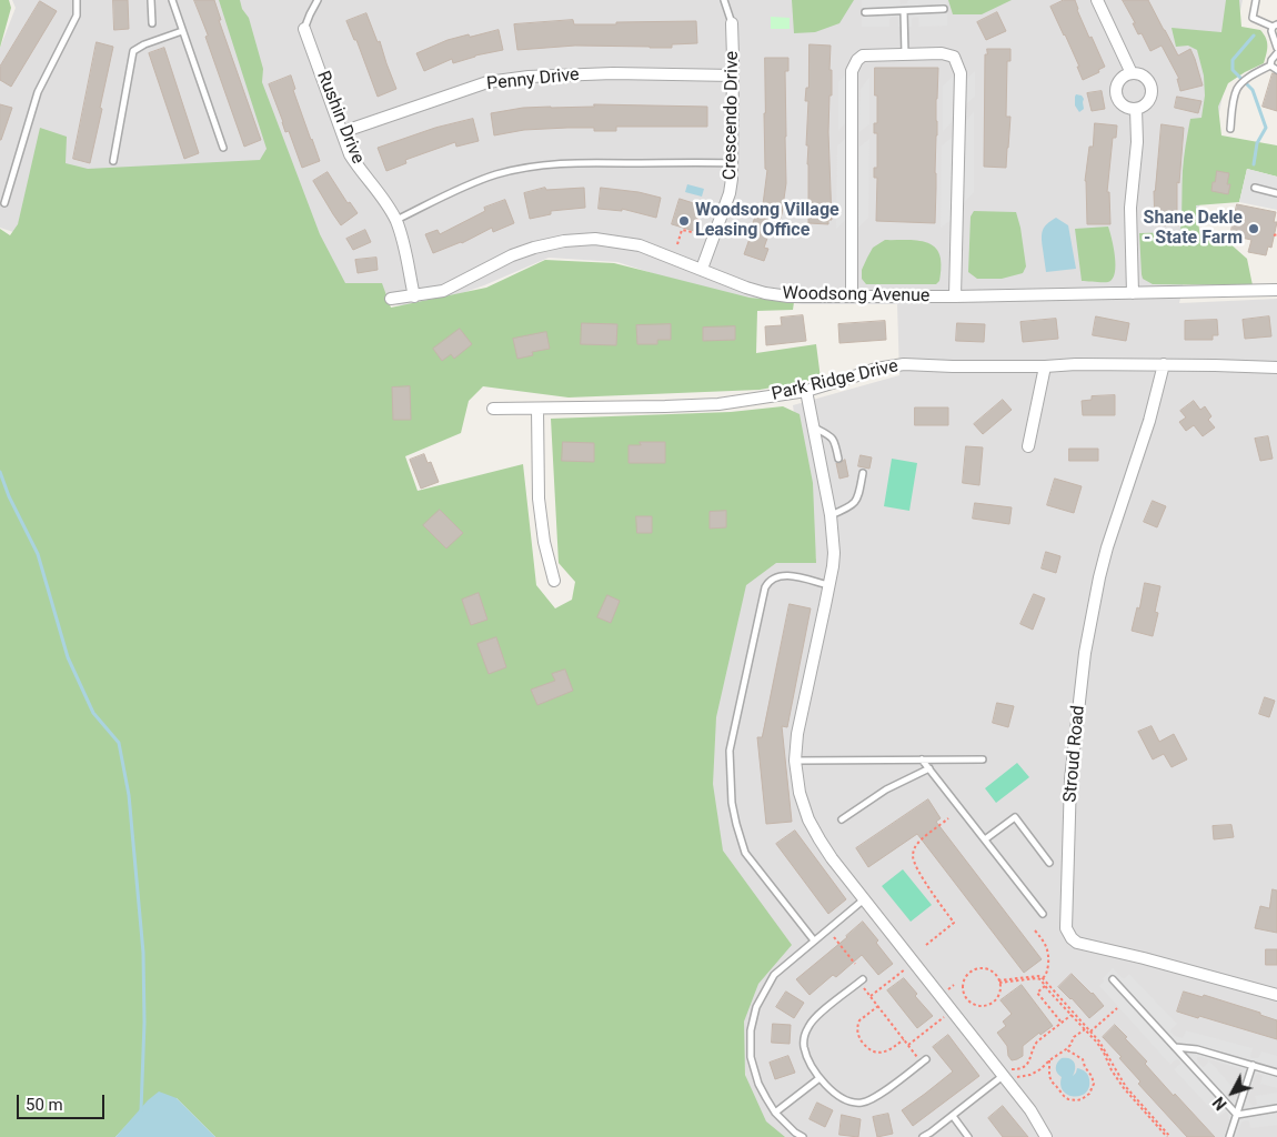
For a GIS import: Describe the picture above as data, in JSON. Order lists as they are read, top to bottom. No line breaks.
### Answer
{"streets":{"street":["Penny Drive","Crescendo Drive","Rushin Drive","Woodsong Avenue","Park Ridge Drive","Stroud Road"]},"crossings":[["Penny Drive","Crescendo Drive"],["Penny Drive","Rushin Drive"],["Crescendo Drive","Woodsong Avenue"],["Rushin Drive","Woodsong Avenue"],["Park Ridge Drive","Stroud Road"]],"places":["Woodsong Village Leasing Office","Shane Dekle - State Farm"],"scale_bar":"50 m","north":"bottom left"}
